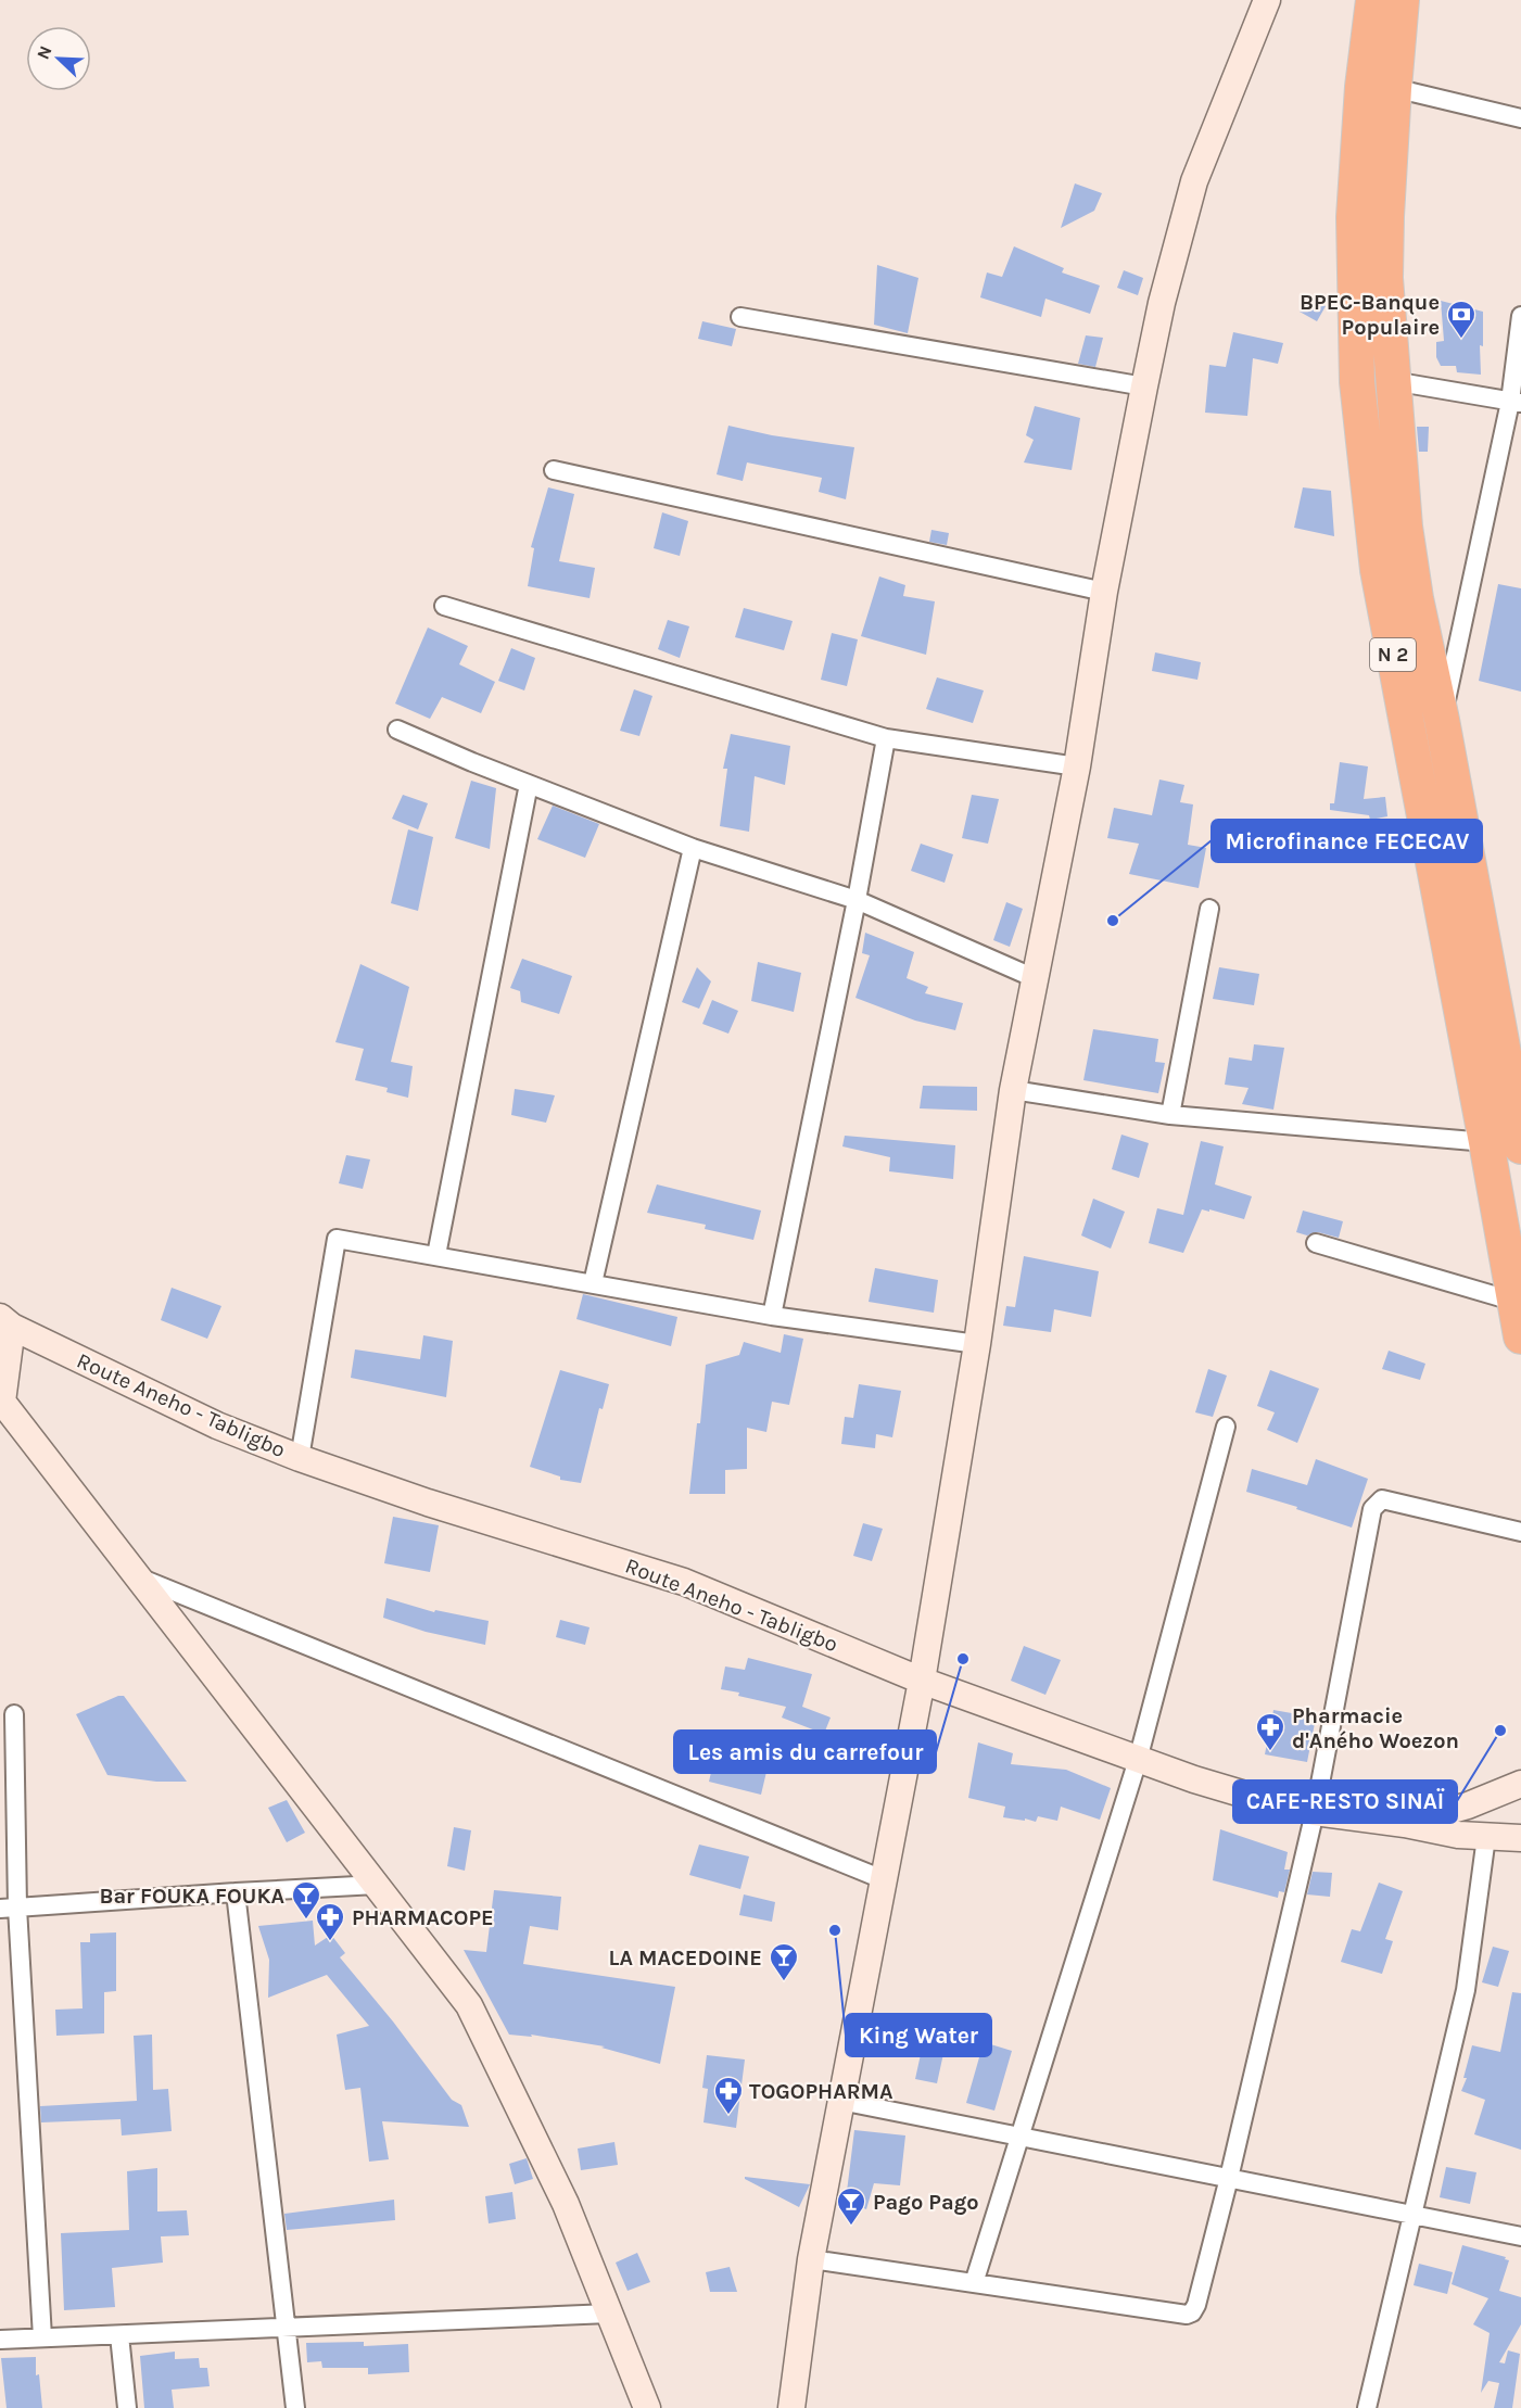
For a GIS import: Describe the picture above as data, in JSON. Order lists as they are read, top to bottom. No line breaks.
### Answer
{"streets":{"highway":["N 2"],"street":["Route Aneho - Tabligbo"]},"places":{"bank":["BPEC-Banque Populaire"],"other":["Microfinance FECECAV","Les amis du carrefour","CAFE-RESTO SINAÏ","King Water"],"pharmacy":["Pharmacie d'Aného Woezon","PHARMACOPE","TOGOPHARMA"],"bar":["Bar FOUKA FOUKA","LA MACEDOINE","Pago Pago"]},"north":"top left"}
